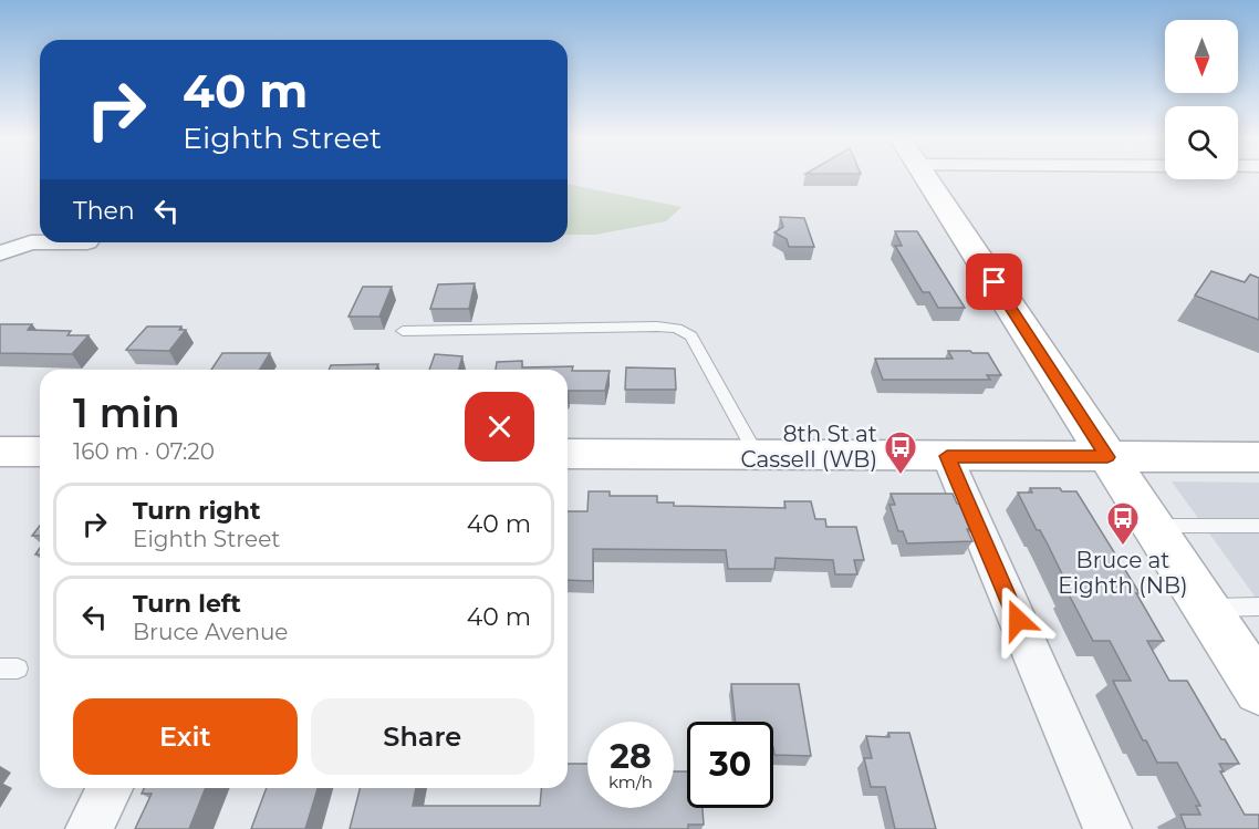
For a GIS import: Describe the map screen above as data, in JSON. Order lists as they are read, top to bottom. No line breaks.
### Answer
{"places":{"bus stop":["8th St at Cassell (WB)","Bruce at Eighth (NB)"]},"north":"bottom","page":{"turn":["40 m","Eighth Street"],"then":"Then","heading":["1 min","160 m · 07:20"],"list":[{"name":"Turn right","note":"Eighth Street","value":"40 m"},{"name":"Turn left","note":"Bruce Avenue","value":"40 m"}],"buttons":["Exit","Share"],"speed":"28 km/h","limit":"30"}}
